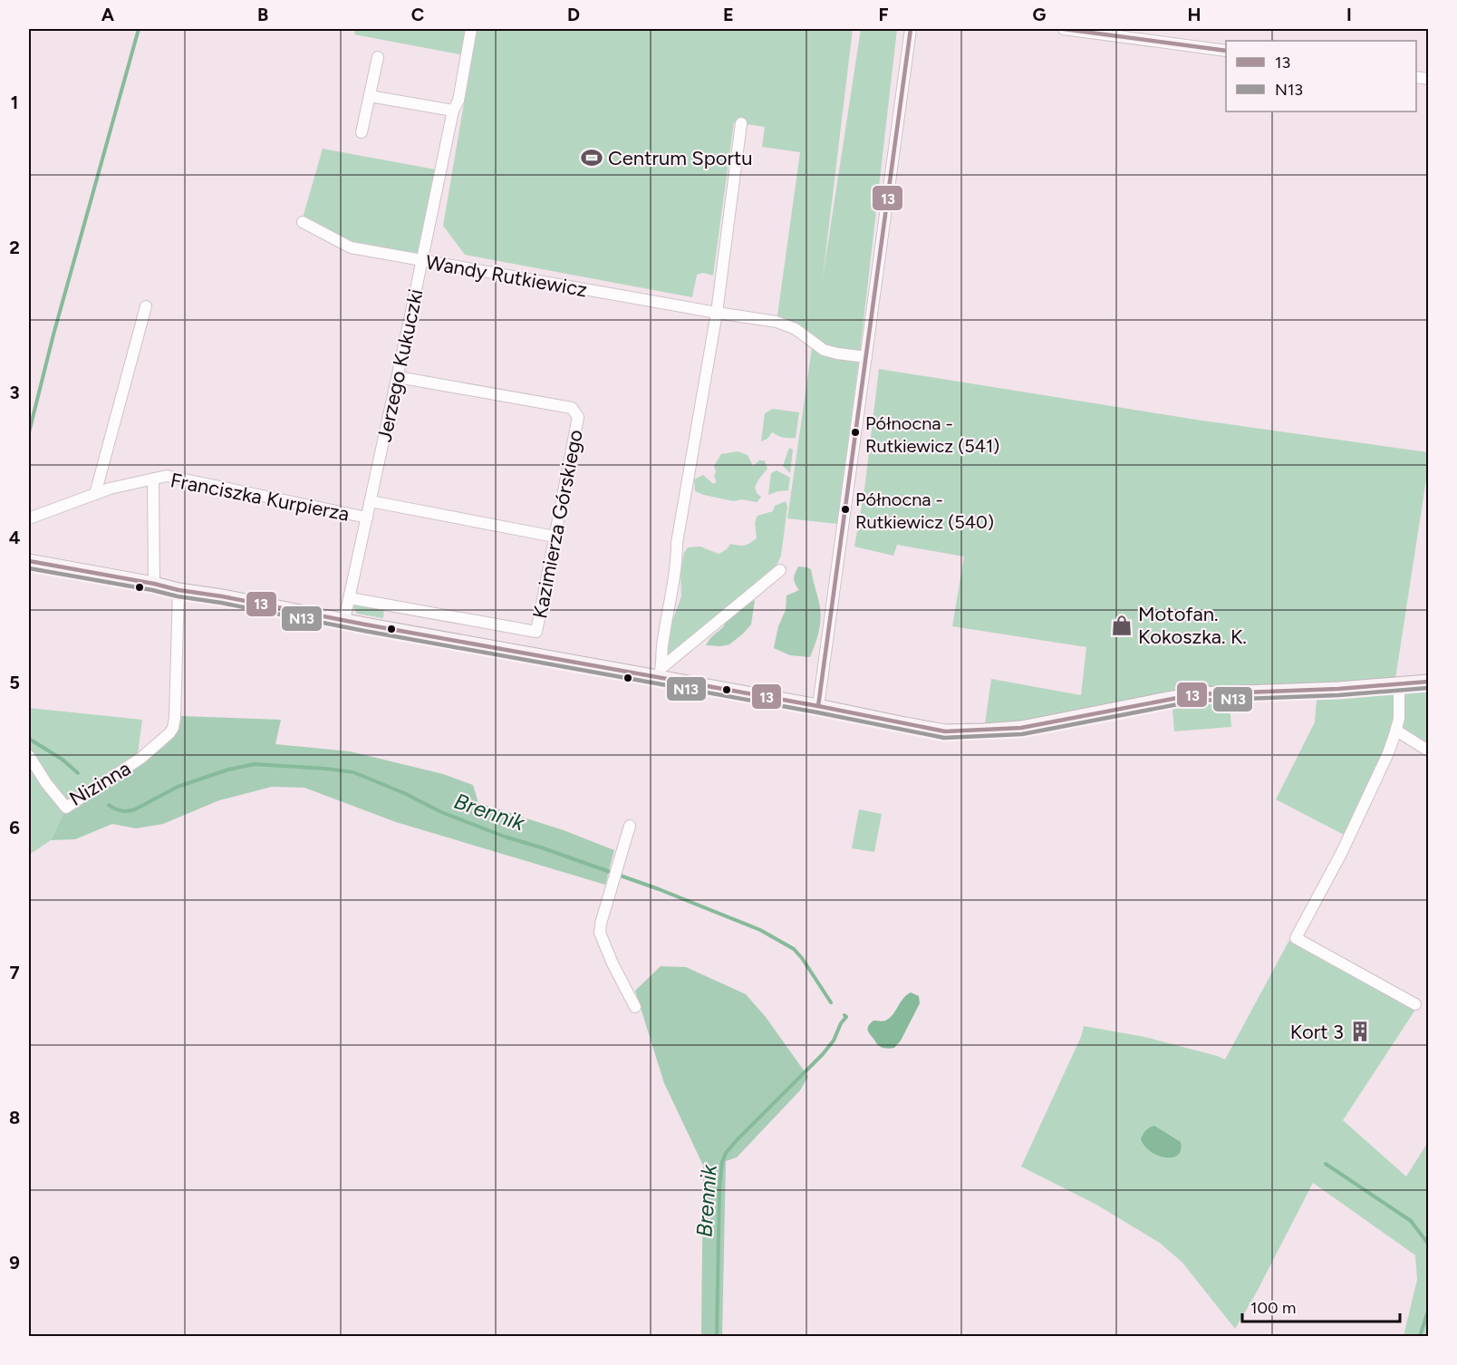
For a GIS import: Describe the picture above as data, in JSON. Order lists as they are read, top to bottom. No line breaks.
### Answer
{"streets":{"street":["Wandy Rutkiewicz","Jerzego Kukuczki","Franciszka Kurpierza","Kazimierza Górskiego","Nizinna"]},"crossings":[["Wandy Rutkiewicz","Jerzego Kukuczki"],["Jerzego Kukuczki","Franciszka Kurpierza"],["Jerzego Kukuczki","Kazimierza Górskiego"]],"water":["Brennik"],"places":{"sports":["Centrum Sportu"],"other":["Północna - Rutkiewicz (541)","Północna - Rutkiewicz (540)"],"shop":["Motofan. Kokoszka. K."],"building":["Kort 3"]},"lines":["transit line 13","transit line N13"],"legend":["13","N13"],"scale_bar":"100 m","grid":{"columns":["A","B","C","D","E","F","G","H","I"],"rows":["1","2","3","4","5","6","7","8","9"]}}
